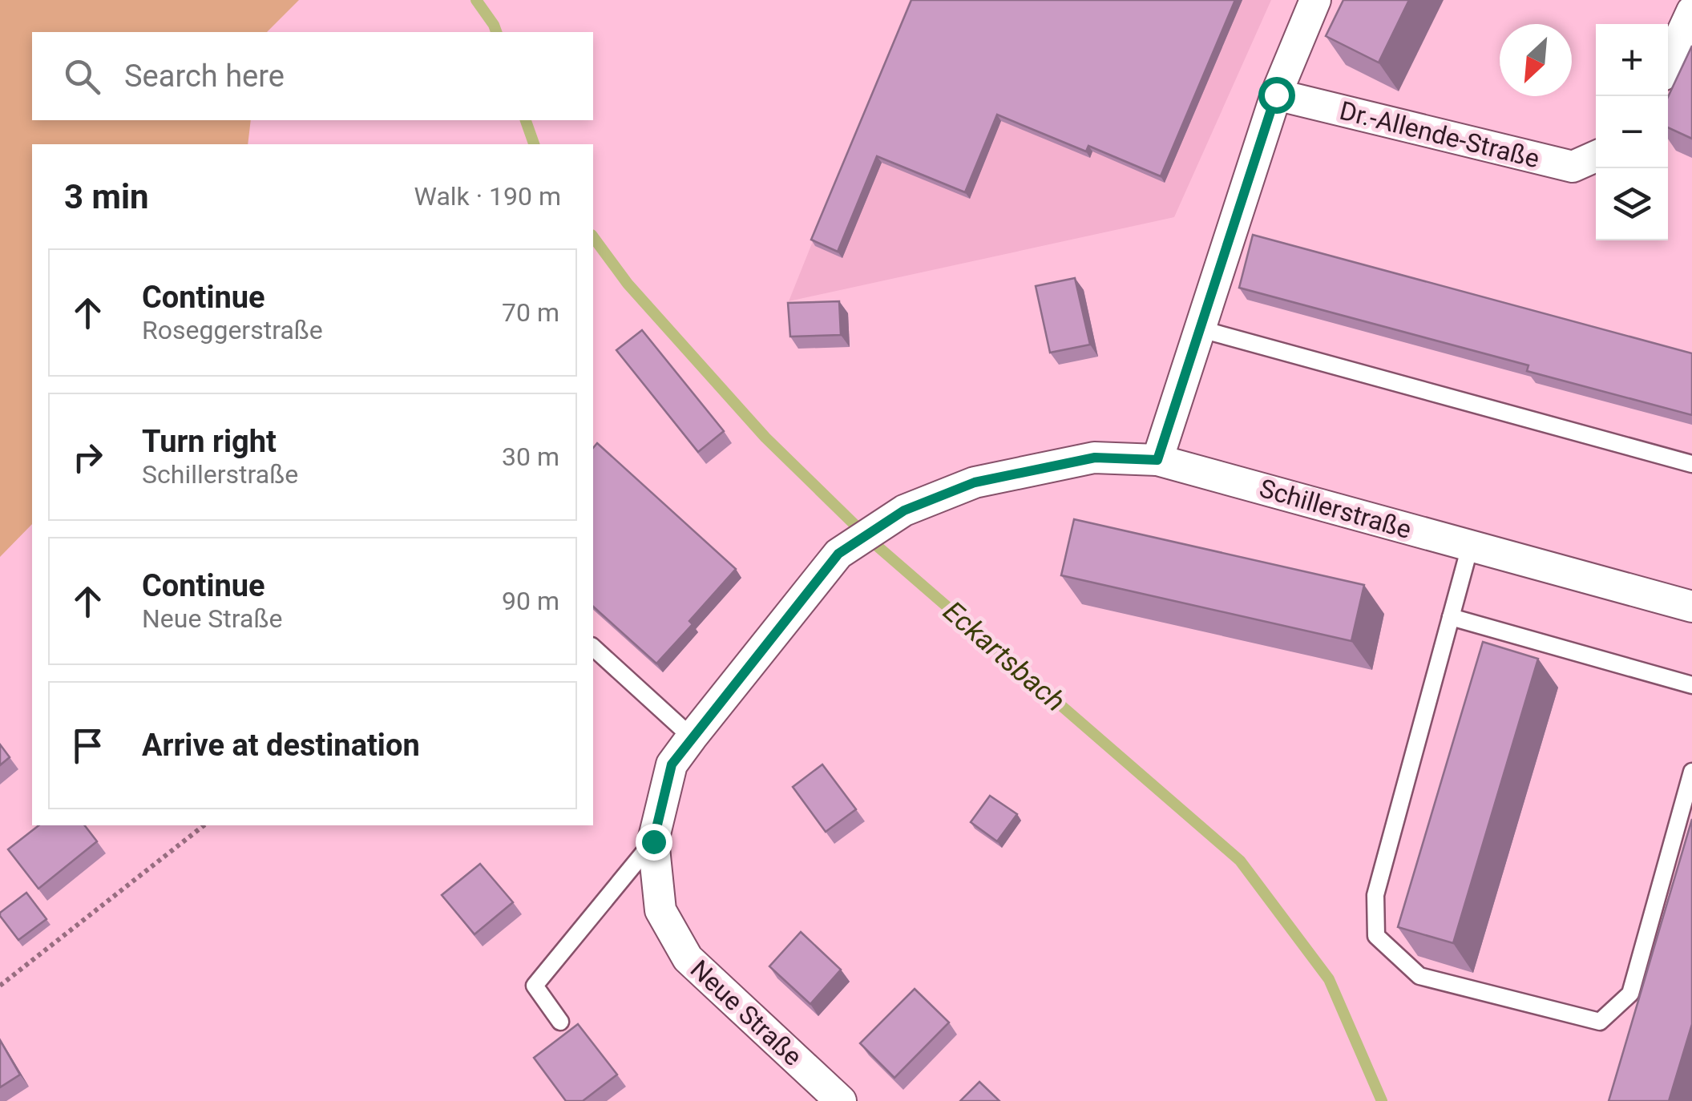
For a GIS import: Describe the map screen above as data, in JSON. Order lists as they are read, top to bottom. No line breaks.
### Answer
{"streets":{"street":["Dr.-Allende-Straße","Schillerstraße","Neue Straße"]},"crossings":[["Schillerstraße","Neue Straße"]],"water":["Eckartsbach"],"north":"bottom left","page":{"map_buttons":["+","−"],"search":"Search here","heading":["3 min","Walk · 190 m"],"list":[["Continue","Roseggerstraße","70 m"],["Turn right","Schillerstraße","30 m"],["Continue","Neue Straße","90 m"],"Arrive at destination"]}}
